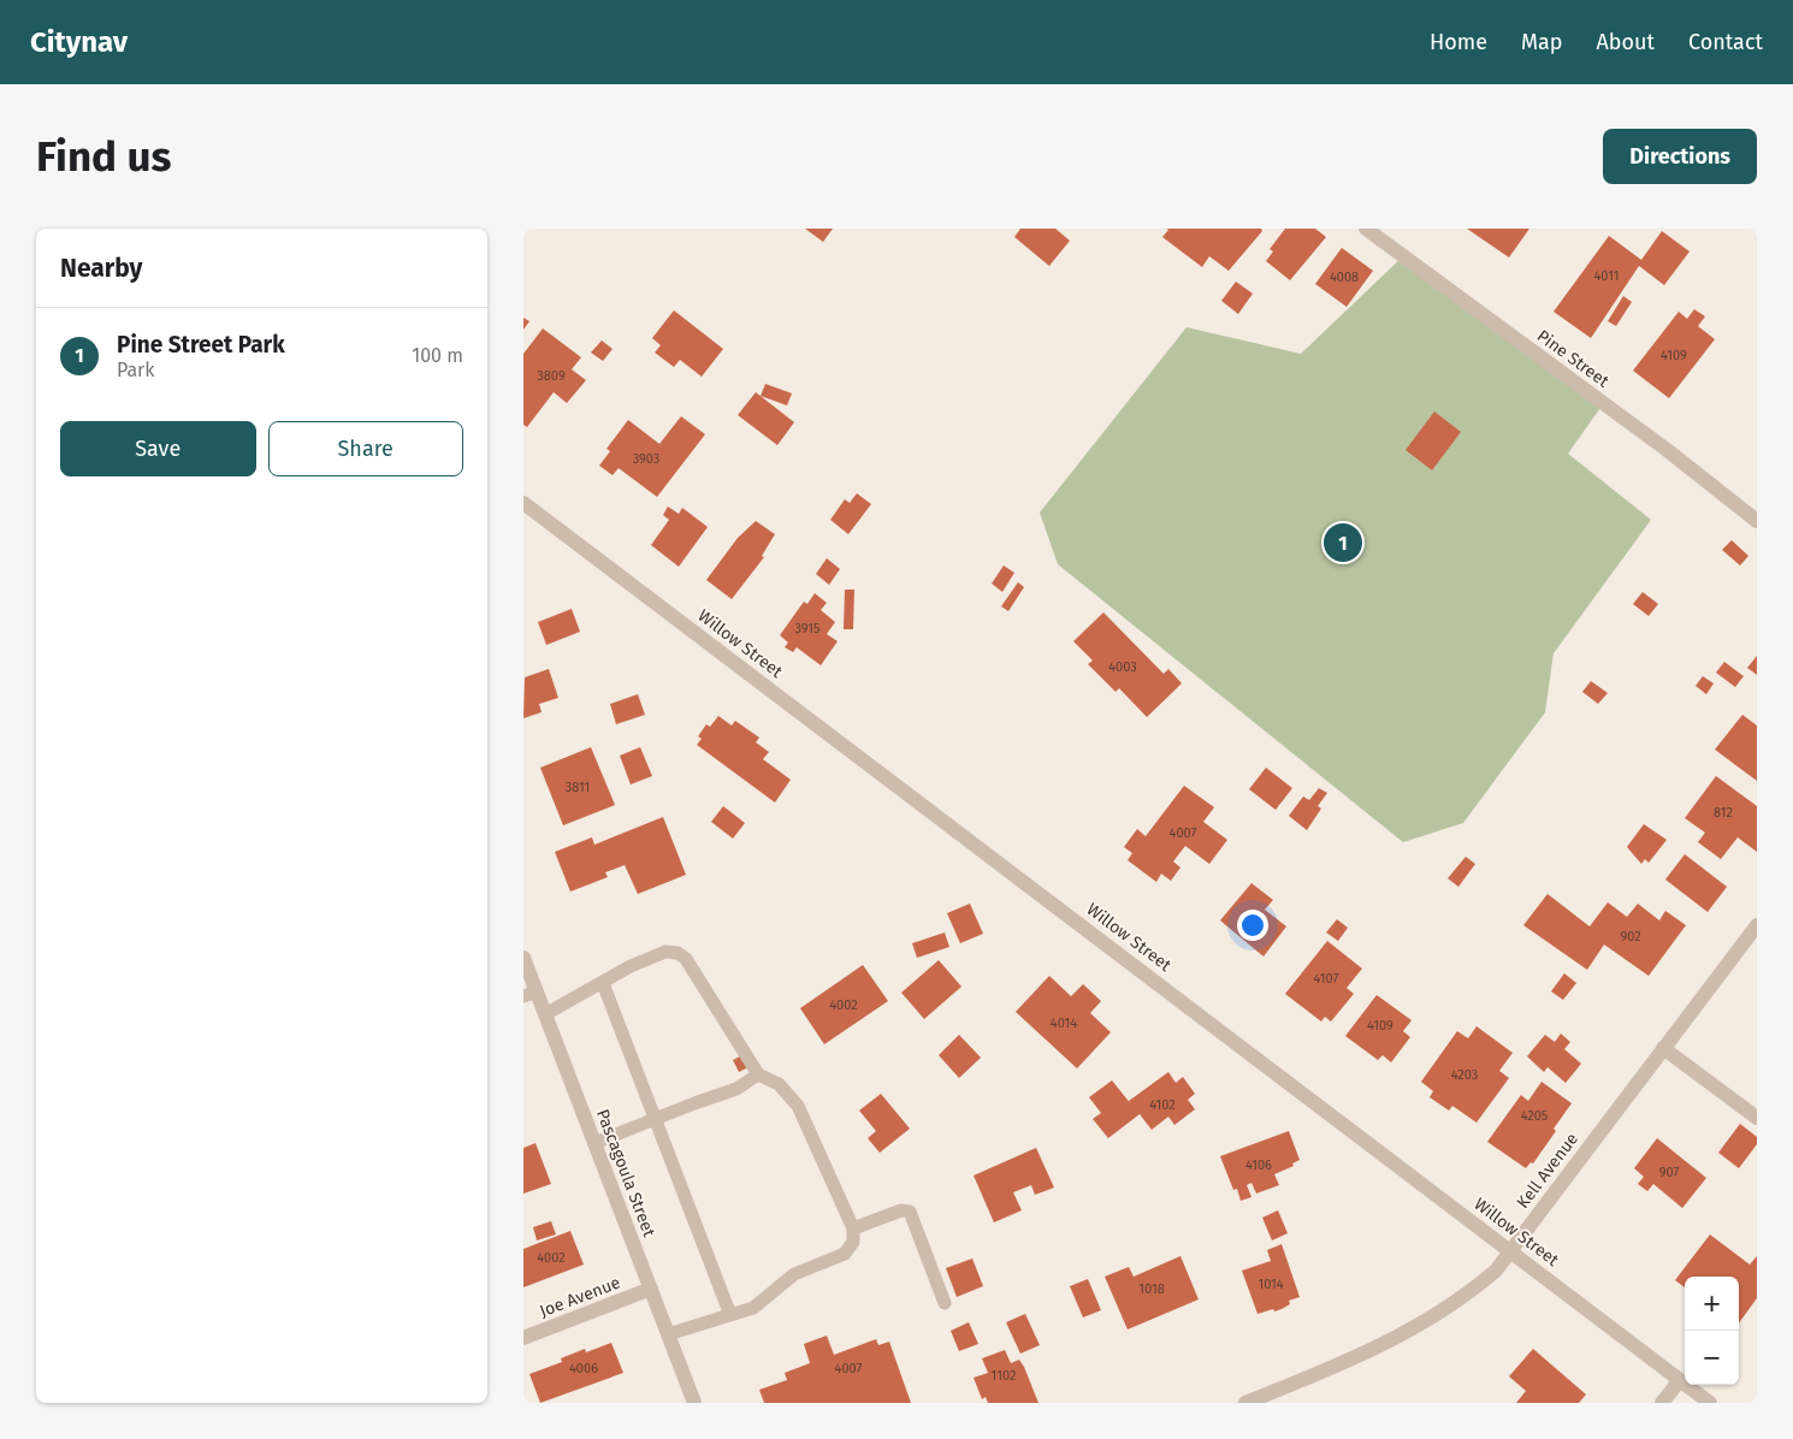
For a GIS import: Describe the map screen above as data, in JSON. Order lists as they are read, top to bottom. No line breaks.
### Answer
{"streets":{"street":["Pine Street","Willow Street","Kell Avenue","Pascagoula Street","Joe Avenue"]},"crossings":[["Willow Street","Kell Avenue"],["Pascagoula Street","Joe Avenue"]],"house_numbers":["4011","4008","4109","3809","3903","3915","4003","3811","812","4007","902","4107","4002","4014","4109","4203","4102","4205","4106","907","4002","1014","1018","4006","4007","1102"],"page":{"header":"Citynav","nav":["Home","Map","About","Contact"],"buttons":["Directions",["Save","Share"]],"title":"Find us","heading":"Nearby","list":[{"mark":"1","name":"Pine Street Park","note":"Park","value":"100 m"}],"pins":"1","map_buttons":["+","−"]}}
